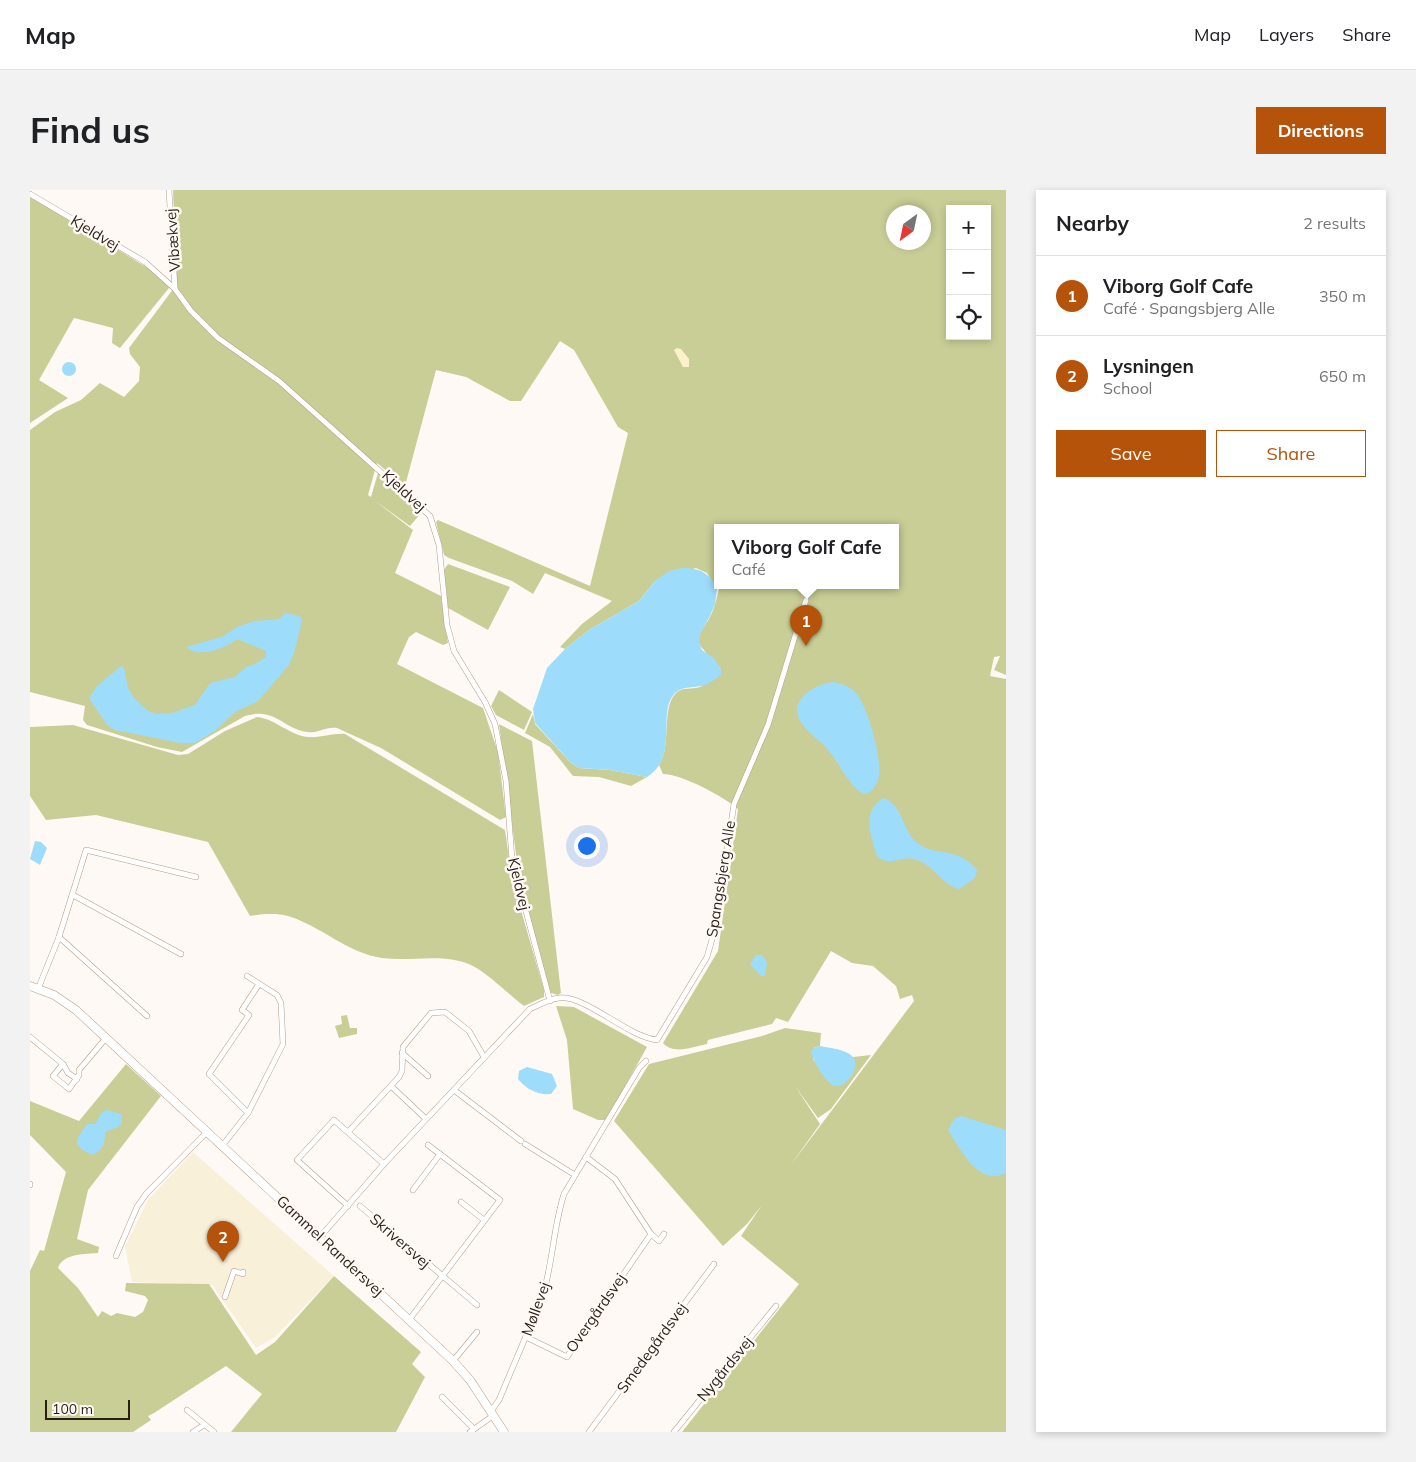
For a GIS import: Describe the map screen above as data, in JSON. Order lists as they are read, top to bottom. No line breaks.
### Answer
{"streets":{"street":["Kjeldvej","Vibækvej","Spangsbjerg Alle","Skriversvej","Gammel Randersvej","Møllevej","Overgårdsvej","Smedegårdsvej","Nygårdsvej"]},"crossings":[["Kjeldvej","Vibækvej"],["Kjeldvej","Spangsbjerg Alle"],["Spangsbjerg Alle","Gammel Randersvej"],["Skriversvej","Gammel Randersvej"],["Gammel Randersvej","Møllevej"],["Møllevej","Overgårdsvej"]],"scale_bar":"100 m","north":"bottom left","page":{"header":"Map","nav":["Map","Layers","Share"],"buttons":["Directions",["Save","Share"]],"title":"Find us","heading":["Nearby","2 results"],"map_buttons":["+","−"],"list":[{"mark":"1","name":"Viborg Golf Cafe","note":"Café · Spangsbjerg Alle","value":"350 m"},{"mark":"2","name":"Lysningen","note":"School","value":"650 m"}],"popup":["Viborg Golf Cafe","Café"],"pins":["1","2"],"scale":"100 m"}}
